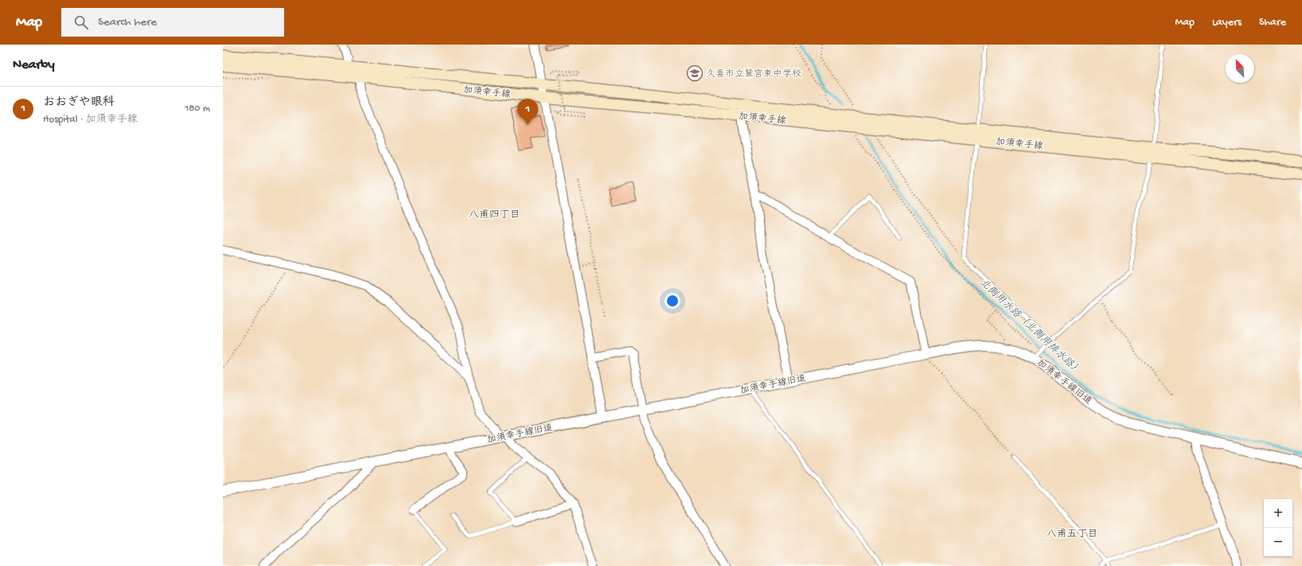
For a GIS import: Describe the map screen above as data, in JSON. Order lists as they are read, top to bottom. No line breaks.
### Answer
{"streets":{"main road":["加須幸手線"],"street":["加須幸手線旧道"]},"districts":["八甫四丁目","八甫五丁目"],"water":["北側用水路（北側用排水路）"],"places":{"school or university":["久喜市立鷲宮東中学校"]},"north":"top left","page":{"header":"Map","search":"Search here","nav":["Map","Layers","Share"],"heading":"Nearby","list":[{"mark":"1","name":"おおぎや眼科","note":"Hospital · 加須幸手線","value":"180 m"}],"pins":"1","map_buttons":["+","−"]}}
